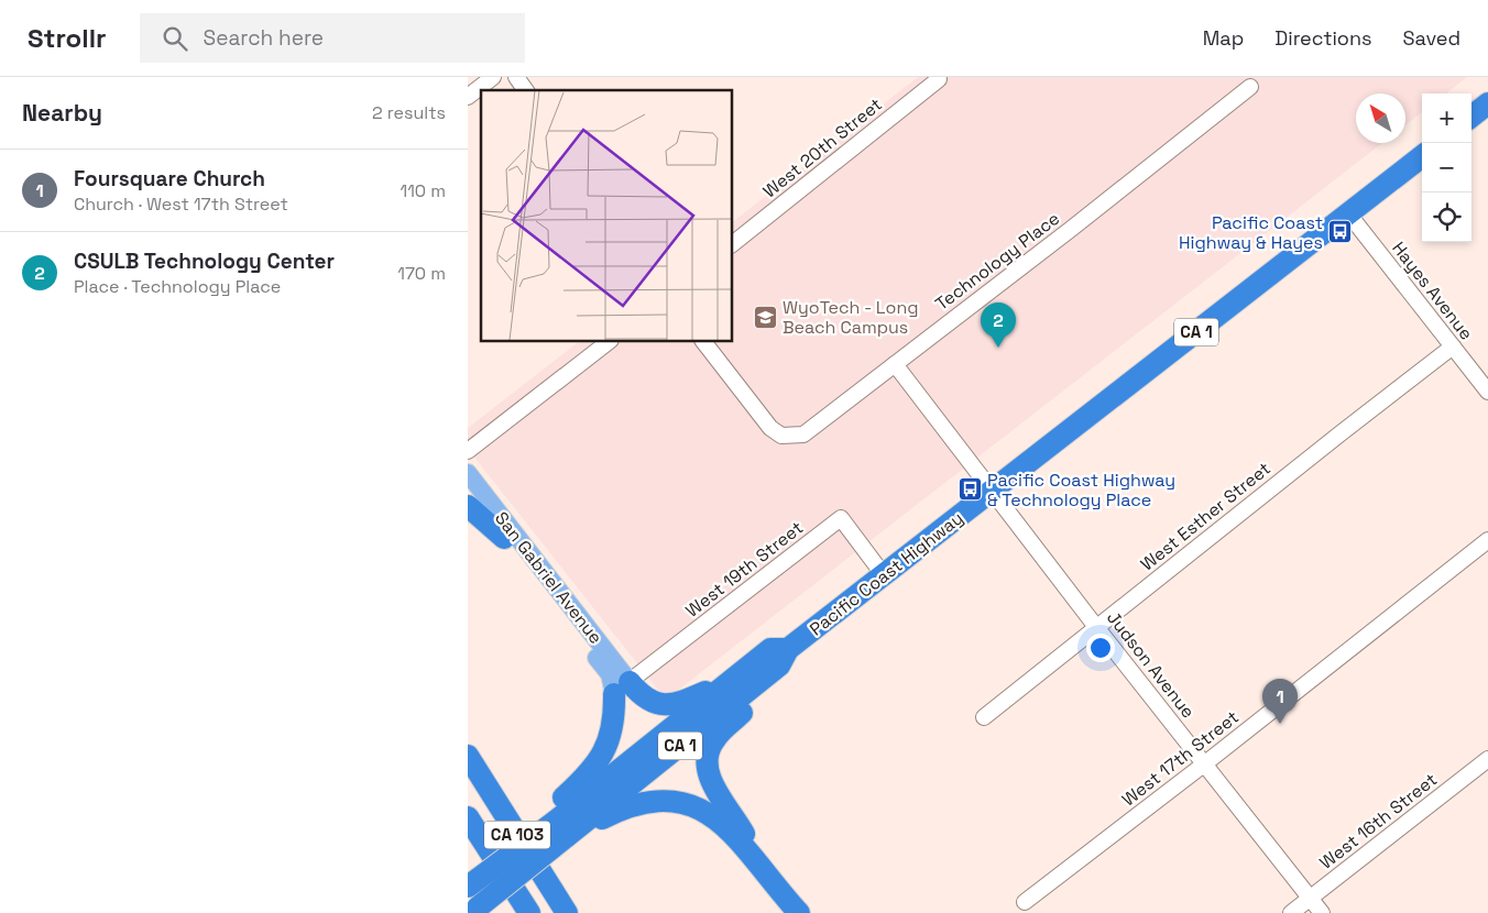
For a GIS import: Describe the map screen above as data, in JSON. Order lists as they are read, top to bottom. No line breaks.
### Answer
{"streets":{"highway":["CA 1","Pacific Coast Highway","CA 103"],"main road":["San Gabriel Avenue"],"street":["West 20th Street","Technology Place","Hayes Avenue","West Esther Street","West 19th Street","Judson Avenue","West 17th Street","West 16th Street"]},"crossings":[["Technology Place","Judson Avenue"],["Hayes Avenue","West Esther Street"],["Hayes Avenue","Pacific Coast Highway"],["West Esther Street","Judson Avenue"],["West 19th Street","Pacific Coast Highway"],["West 19th Street","San Gabriel Avenue"],["Pacific Coast Highway","Judson Avenue"],["Judson Avenue","West 17th Street"],["Judson Avenue","West 16th Street"]],"places":{"bus stop":["Pacific Coast Highway & Hayes","Pacific Coast Highway & Technology Place"],"school or university":["WyoTech - Long Beach Campus"]},"north":"top left","page":{"header":"Strollr","search":"Search here","nav":["Map","Directions","Saved"],"heading":["Nearby","2 results"],"map_buttons":["+","−"],"list":[{"mark":"1","name":"Foursquare Church","note":"Church · West 17th Street","value":"110 m"},{"mark":"2","name":"CSULB Technology Center","note":"Place · Technology Place","value":"170 m"}],"pins":["2","1"]}}
